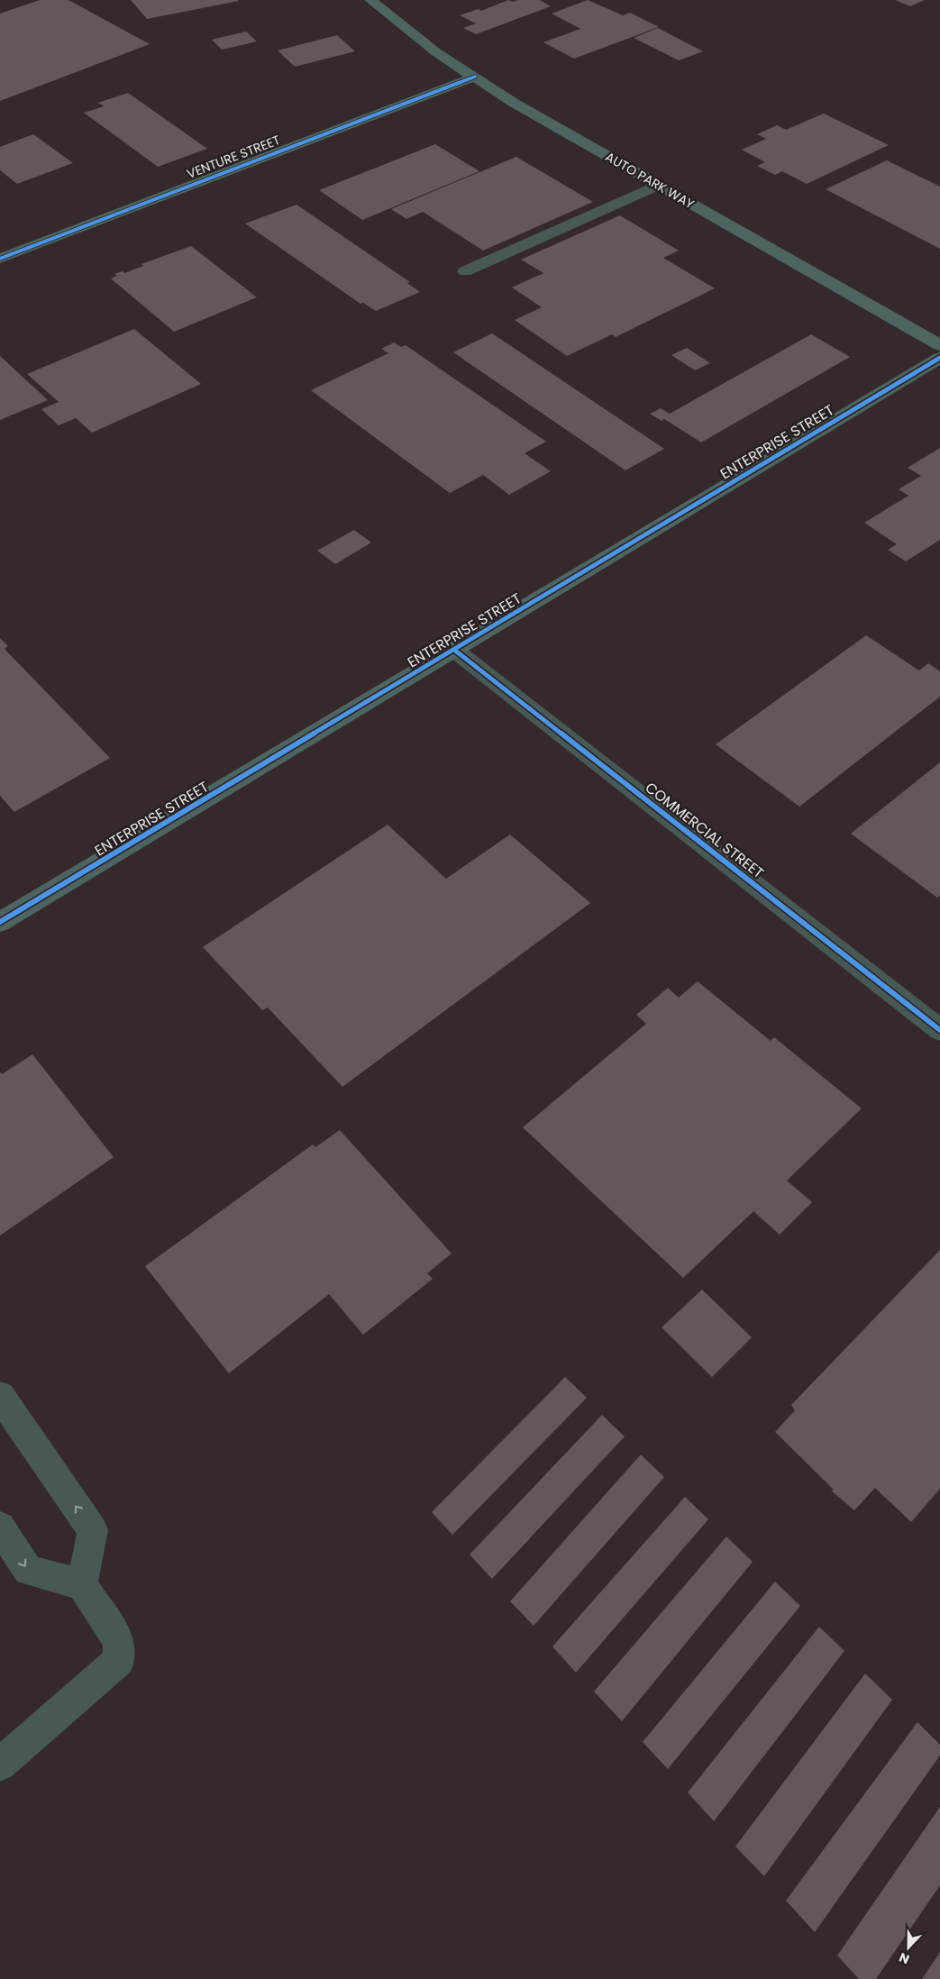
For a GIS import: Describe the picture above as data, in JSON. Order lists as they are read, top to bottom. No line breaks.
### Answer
{"streets":{"street":["VENTURE STREET","AUTO PARK WAY","ENTERPRISE STREET","COMMERCIAL STREET"]},"crossings":[["VENTURE STREET","AUTO PARK WAY"],["ENTERPRISE STREET","COMMERCIAL STREET"]],"north":"bottom"}
